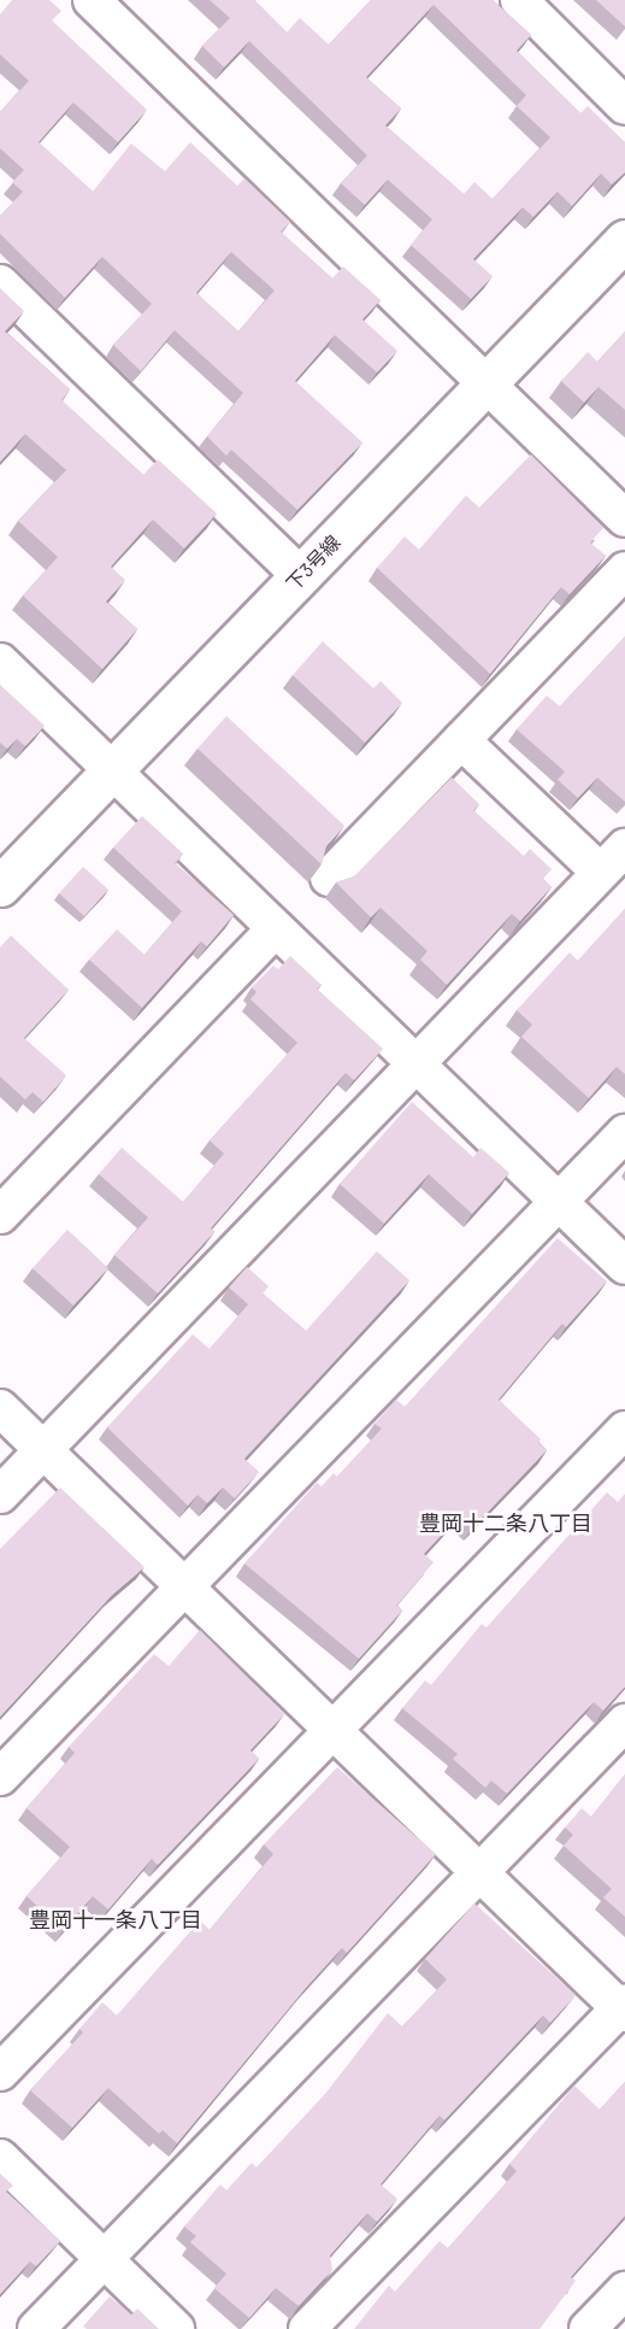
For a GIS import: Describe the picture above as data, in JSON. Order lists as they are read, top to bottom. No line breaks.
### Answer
{"streets":{"street":["下3号線"]},"districts":["豊岡十二条八丁目","豊岡十一条八丁目"]}
